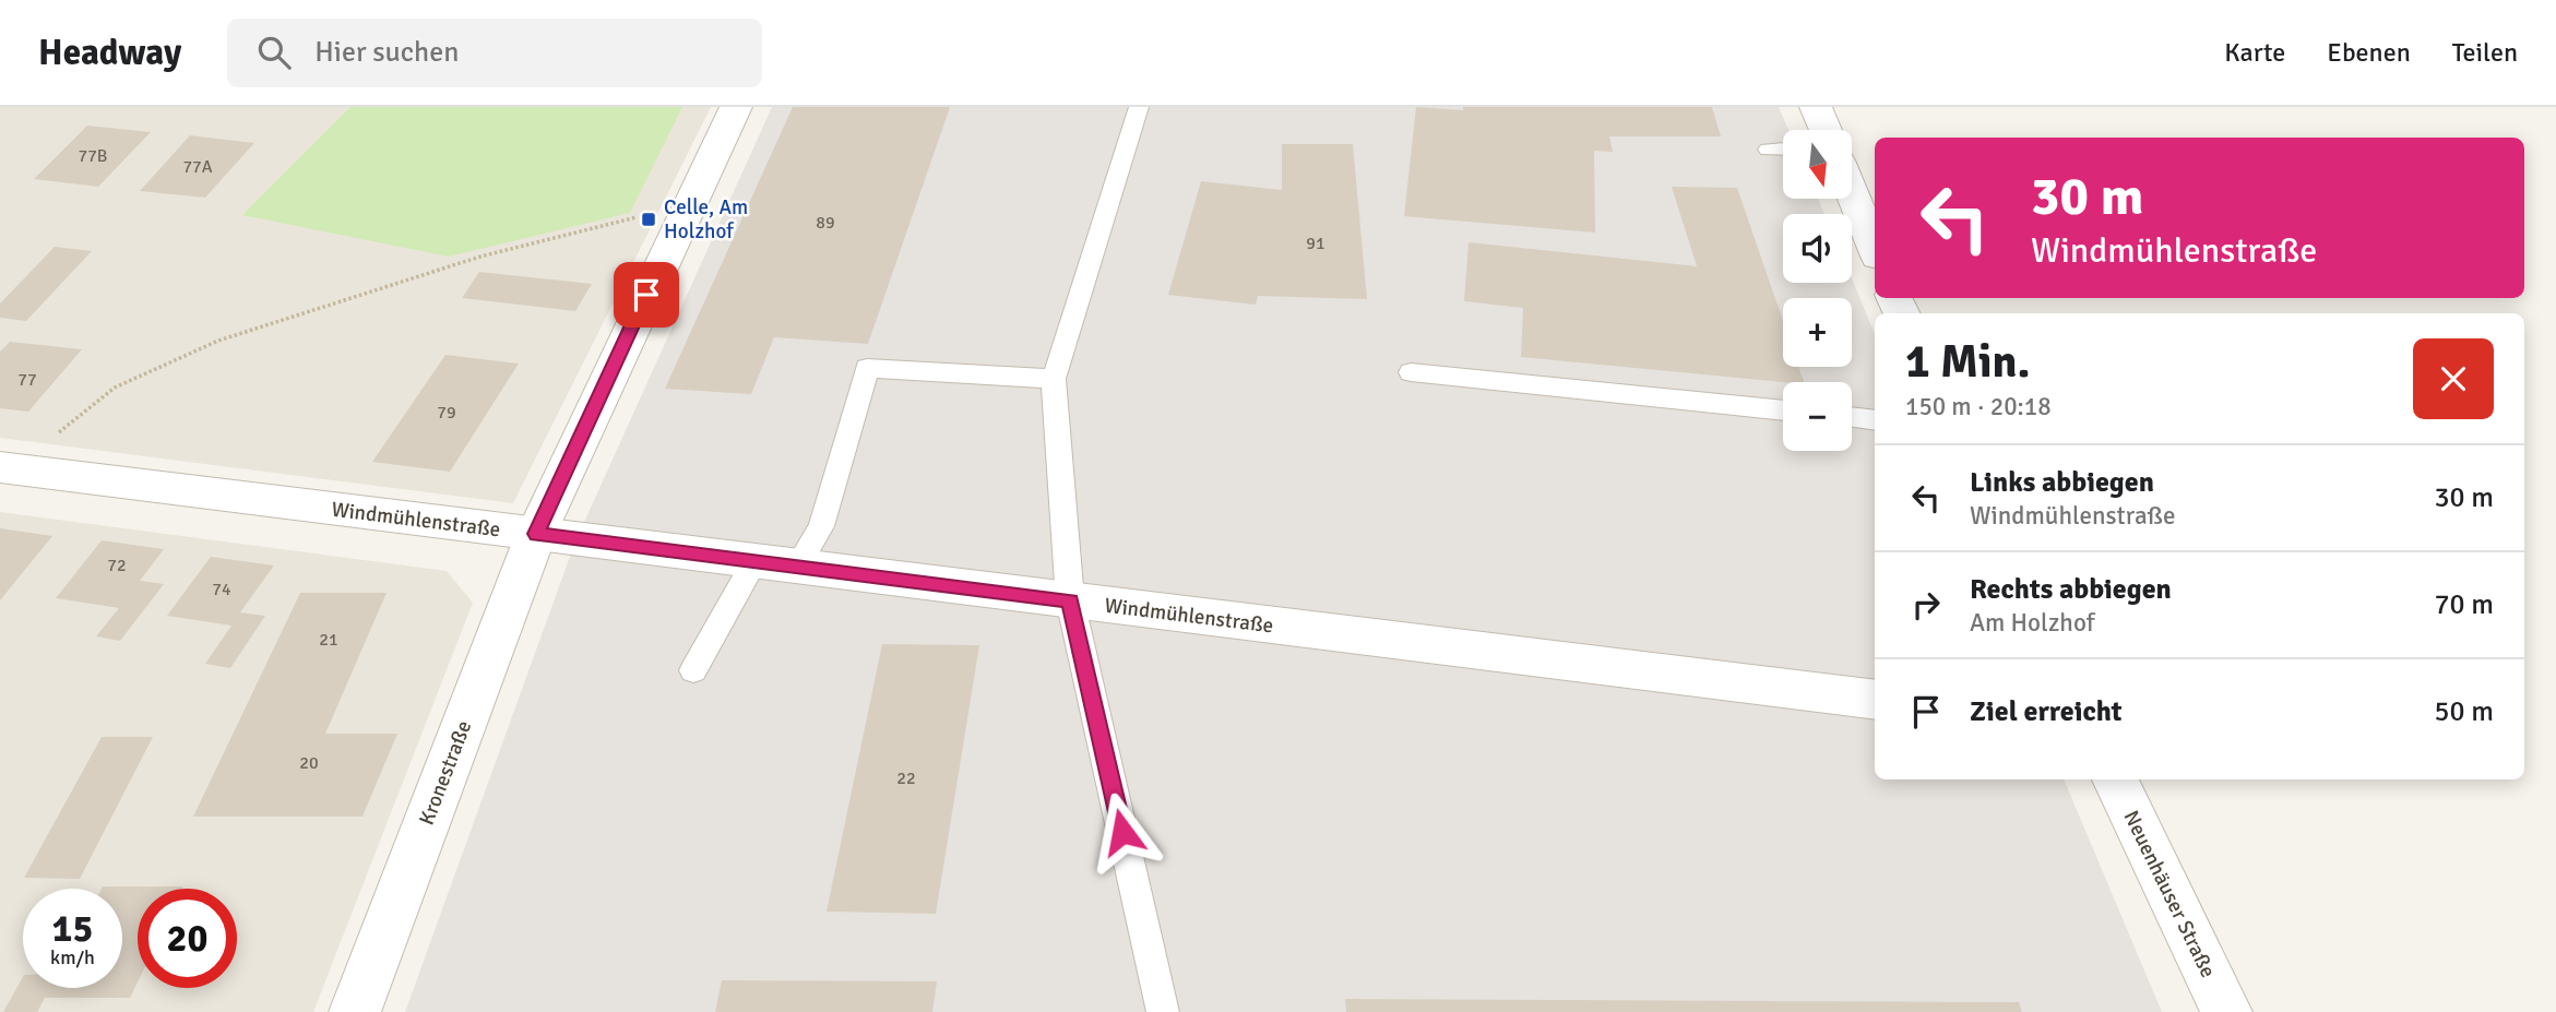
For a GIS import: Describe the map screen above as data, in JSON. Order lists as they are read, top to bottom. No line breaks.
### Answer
{"streets":{"street":["Windmühlenstraße","Kronestraße","Neuenhäuser Straße"]},"crossings":[["Windmühlenstraße","Kronestraße"]],"places":{"transit":["Celle, Am Holzhof"]},"house_numbers":["77B","77A","89","91","77","79","72","74","21","20","22"],"north":"bottom","page":{"header":"Headway","search":"Hier suchen","nav":["Karte","Ebenen","Teilen"],"map_buttons":["+","−"],"turn":["30 m","Windmühlenstraße"],"heading":["1 Min.","150 m · 20:18"],"list":[{"name":"Links abbiegen","note":"Windmühlenstraße","value":"30 m"},{"name":"Rechts abbiegen","note":"Am Holzhof","value":"70 m"},{"name":"Ziel erreicht","value":"50 m"}],"speed":"15 km/h","limit":"20"}}
